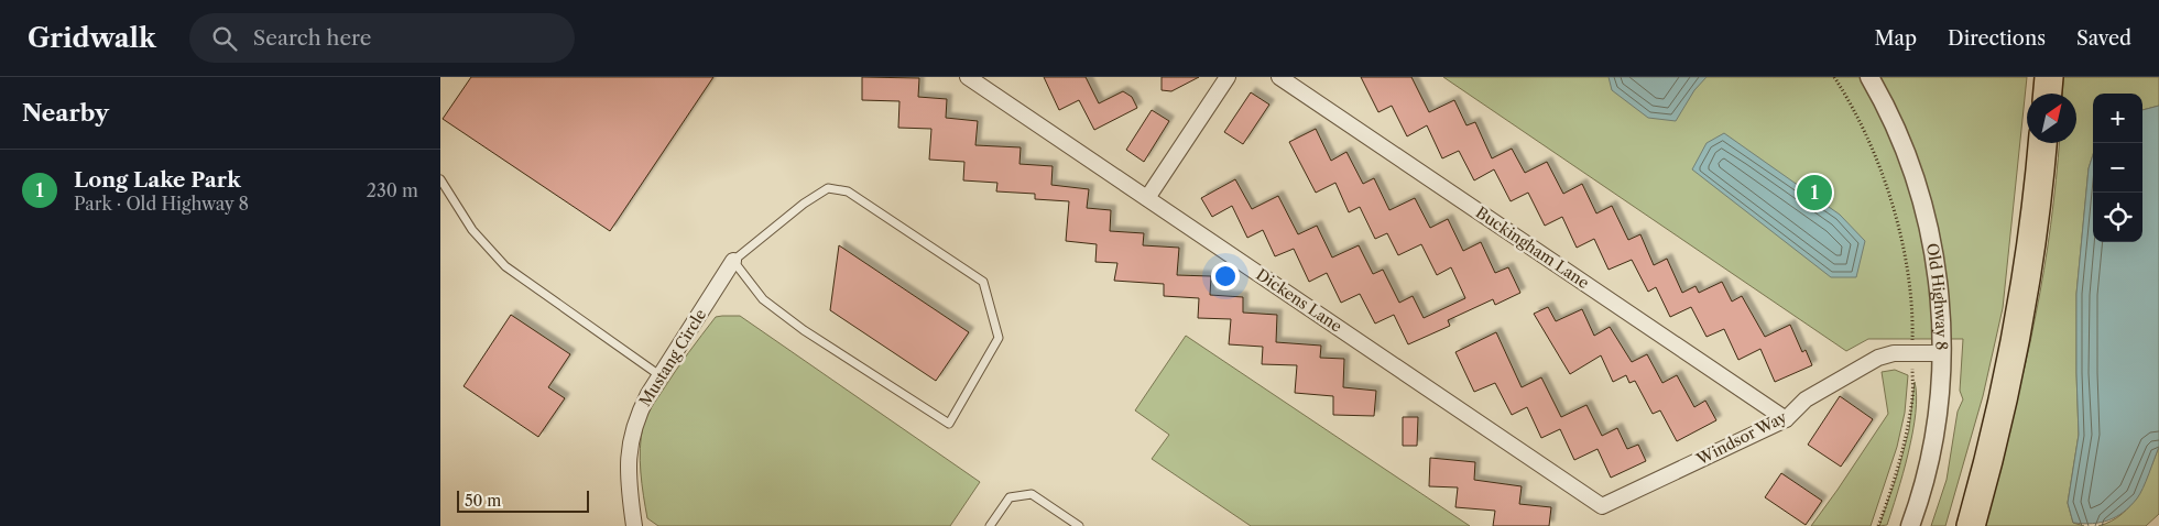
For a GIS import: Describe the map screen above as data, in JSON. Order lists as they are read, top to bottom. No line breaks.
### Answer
{"streets":{"street":["Buckingham Lane","Old Highway 8","Dickens Lane","Mustang Circle","Windsor Way"]},"crossings":[["Buckingham Lane","Windsor Way"],["Old Highway 8","Windsor Way"],["Dickens Lane","Windsor Way"]],"scale_bar":"50 m","north":"top right","page":{"header":"Gridwalk","search":"Search here","nav":["Map","Directions","Saved"],"heading":"Nearby","map_buttons":["+","−"],"list":[{"mark":"1","name":"Long Lake Park","note":"Park · Old Highway 8","value":"230 m"}],"pins":"1","scale":"50 m"}}
